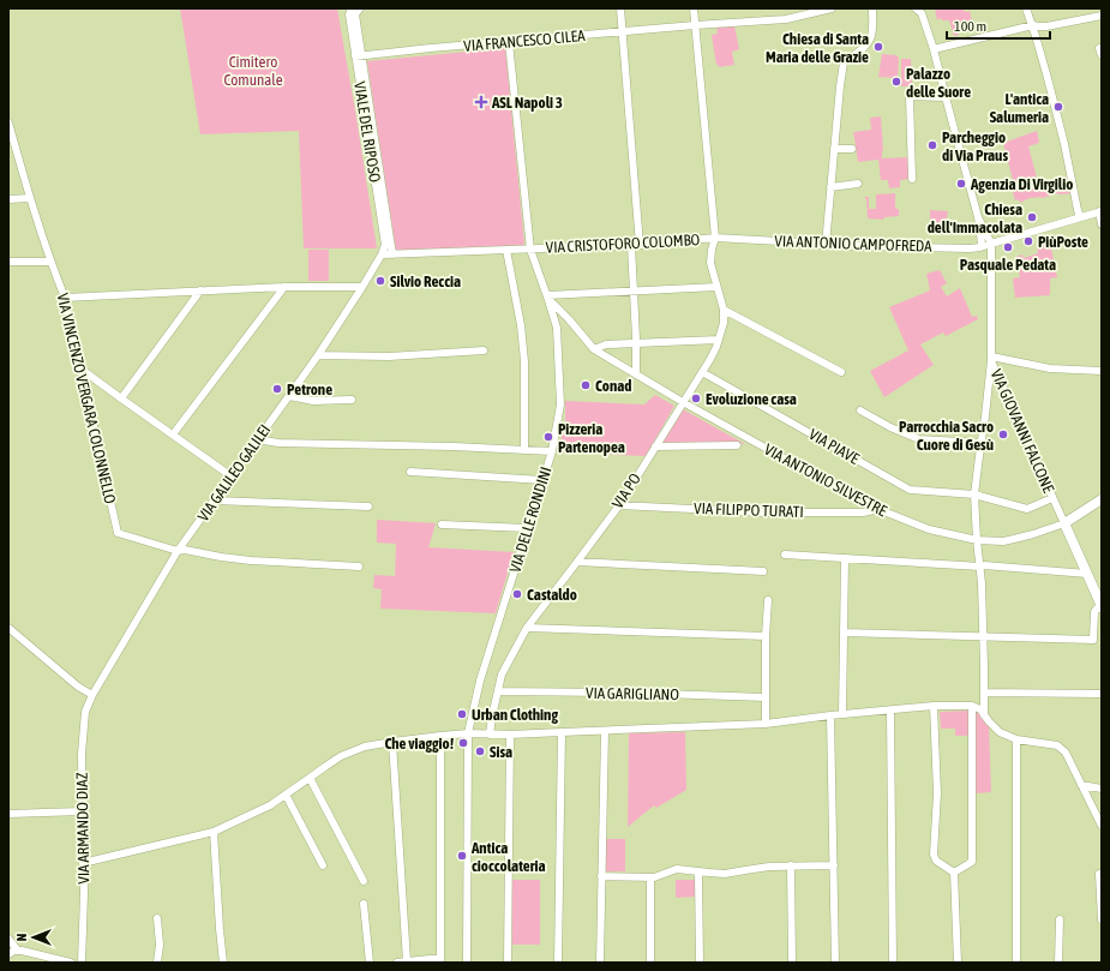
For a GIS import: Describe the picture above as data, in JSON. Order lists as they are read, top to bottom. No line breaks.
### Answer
{"streets":{"main road":["VIA GIOVANNI FALCONE"],"street":["VIA FRANCESCO CILEA","VIALE DEL RIPOSO","VIA CRISTOFORO COLOMBO","VIA ANTONIO CAMPOFREDA","VIA VINCENZO VERGARA COLONNELLO","VIA PIAVE","VIA GALILEO GALILEI","VIA ANTONIO SILVESTRE","VIA PO","VIA FILIPPO TURATI","VIA DELLE RONDINI","VIA GARIGLIANO","VIA ARMANDO DIAZ"]},"crossings":[["VIA FRANCESCO CILEA","VIALE DEL RIPOSO"],["VIA FRANCESCO CILEA","VIA PO"],["VIA FRANCESCO CILEA","VIA DELLE RONDINI"],["VIALE DEL RIPOSO","VIA CRISTOFORO COLOMBO"],["VIALE DEL RIPOSO","VIA GALILEO GALILEI"],["VIA CRISTOFORO COLOMBO","VIA ANTONIO CAMPOFREDA"],["VIA CRISTOFORO COLOMBO","VIA GALILEO GALILEI"],["VIA CRISTOFORO COLOMBO","VIA PO"],["VIA CRISTOFORO COLOMBO","VIA DELLE RONDINI"],["VIA ANTONIO CAMPOFREDA","VIA GIOVANNI FALCONE"],["VIA ANTONIO CAMPOFREDA","VIA PO"],["VIA VINCENZO VERGARA COLONNELLO","VIA GALILEO GALILEI"],["VIA GIOVANNI FALCONE","VIA PIAVE"],["VIA GIOVANNI FALCONE","VIA ANTONIO SILVESTRE"],["VIA PIAVE","VIA PO"],["VIA GALILEO GALILEI","VIA ARMANDO DIAZ"],["VIA ANTONIO SILVESTRE","VIA PO"],["VIA ANTONIO SILVESTRE","VIA FILIPPO TURATI"],["VIA ANTONIO SILVESTRE","VIA DELLE RONDINI"],["VIA PO","VIA FILIPPO TURATI"],["VIA PO","VIA GARIGLIANO"]],"parks":["Cimitero Comunale"],"places":{"other":["Chiesa di Santa Maria delle Grazie","Palazzo delle Suore","L'antica Salumeria","Parcheggio di Via Praus","Agenzia Di Virgilio","Chiesa dell'Immacolata","PiùPoste","Pasquale Pedata","Silvio Reccia","Conad","Petrone","Evoluzione casa","Parrocchia Sacro Cuore di Gesù","Pizzeria Partenopea","Castaldo","Urban Clothing","Che viaggio!","Sisa","Antica cioccolateria"],"health":["ASL Napoli 3"]},"scale_bar":"100 m","north":"left"}
